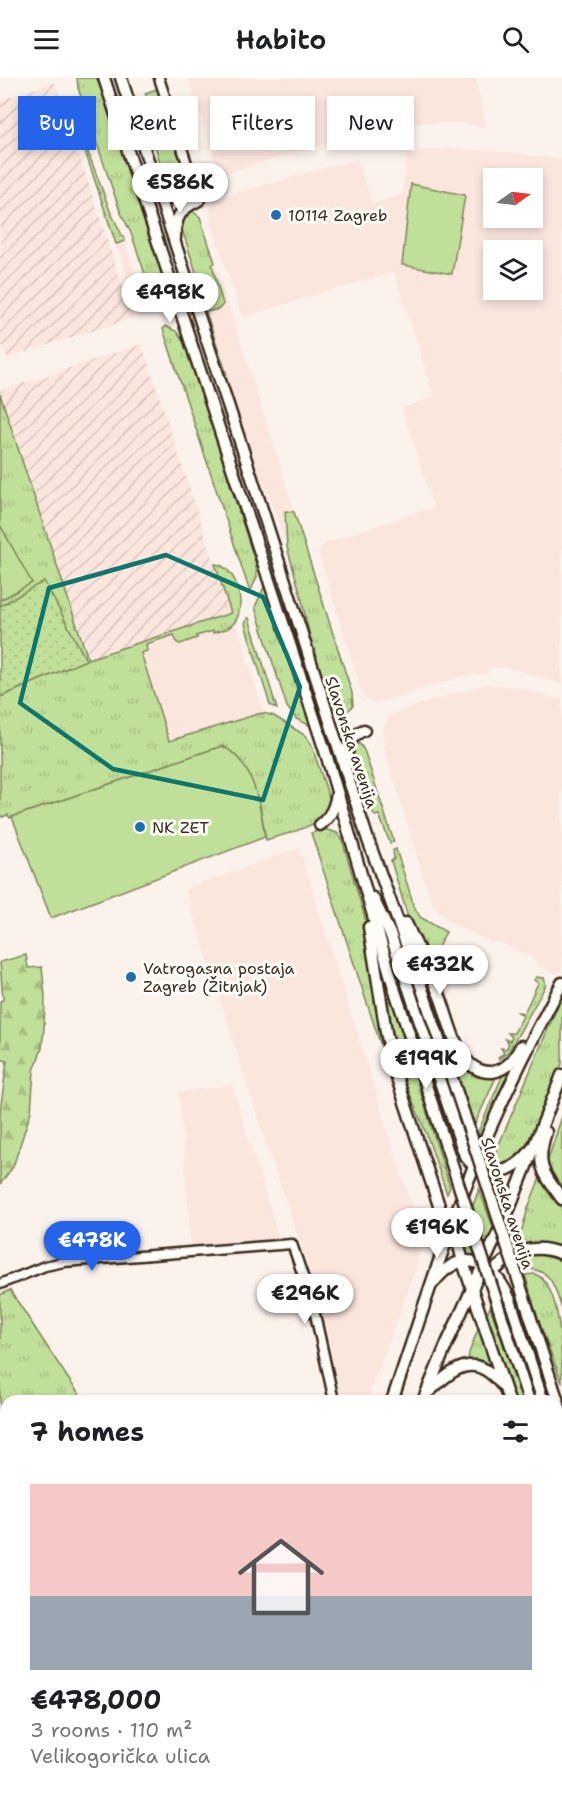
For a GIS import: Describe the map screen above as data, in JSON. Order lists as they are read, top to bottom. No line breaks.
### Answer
{"streets":{"main road":["Slavonska avenija"]},"places":["10114 Zagreb","NK ZET","Vatrogasna postaja Zagreb (Žitnjak)"],"north":"right","page":{"header":"Habito","chip":["Buy","Rent","Filters","New"],"price":["€586K","€498K","€432K","€199K","€196K","€478K","€296K"],"heading":"7 homes","list":[{"name":"€478,000","note":"3 rooms · 110 m² · Velikogorička ulica"}]}}
